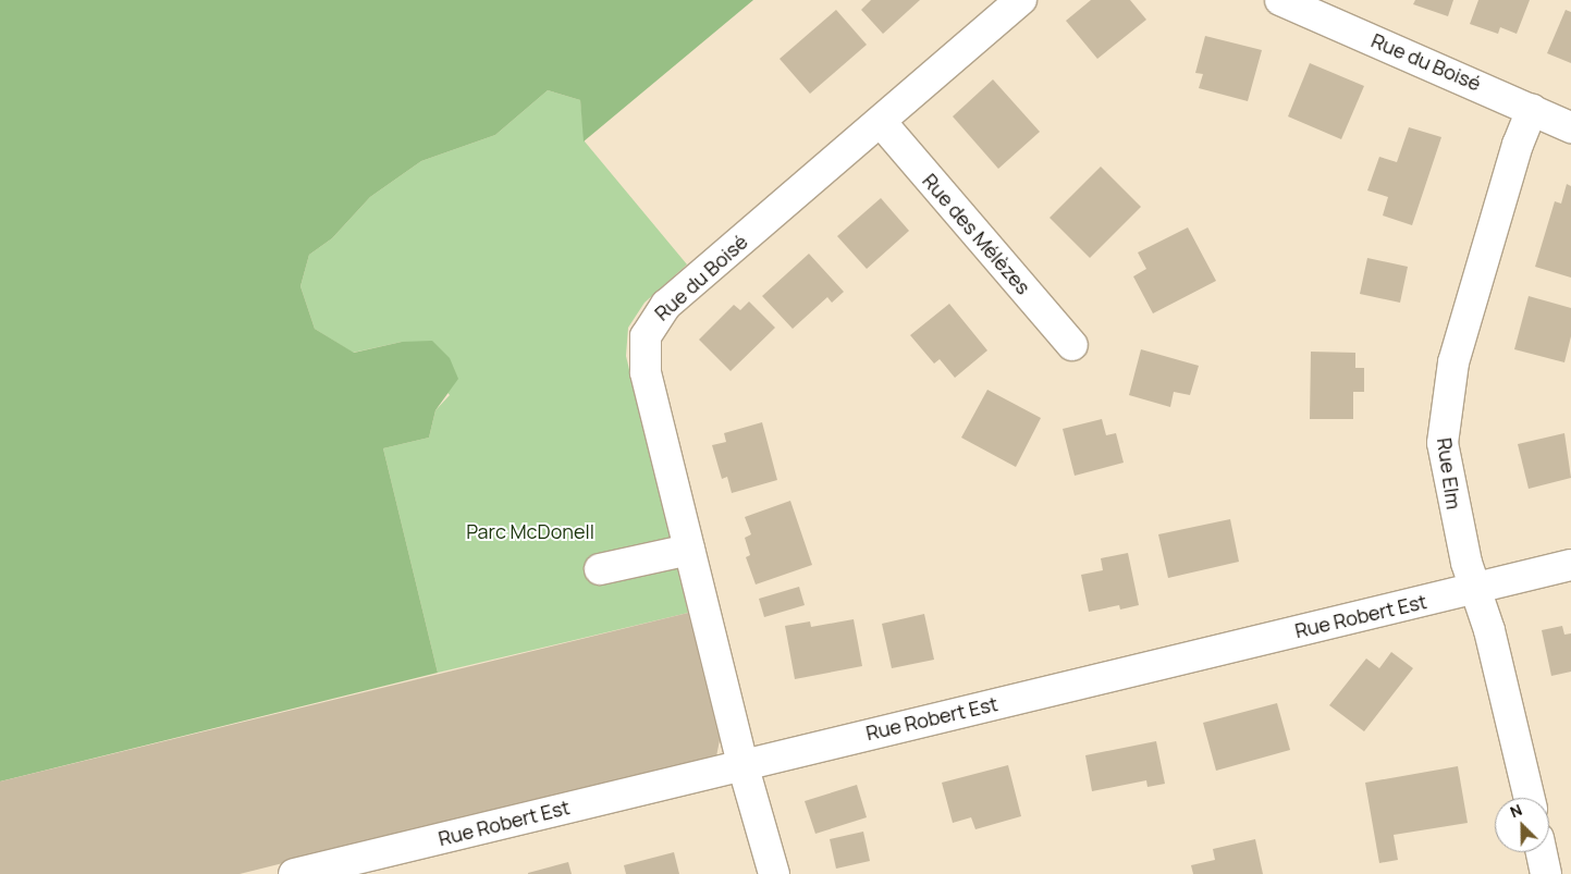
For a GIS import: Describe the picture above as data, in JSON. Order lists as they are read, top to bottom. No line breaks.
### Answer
{"streets":{"street":["Rue du Boisé","Rue des Mélèzes","Rue Elm","Rue Robert Est"]},"crossings":[["Rue du Boisé","Rue des Mélèzes"],["Rue du Boisé","Rue Elm"],["Rue du Boisé","Rue Robert Est"],["Rue Elm","Rue Robert Est"]],"parks":["Parc McDonell"],"north":"top left"}
